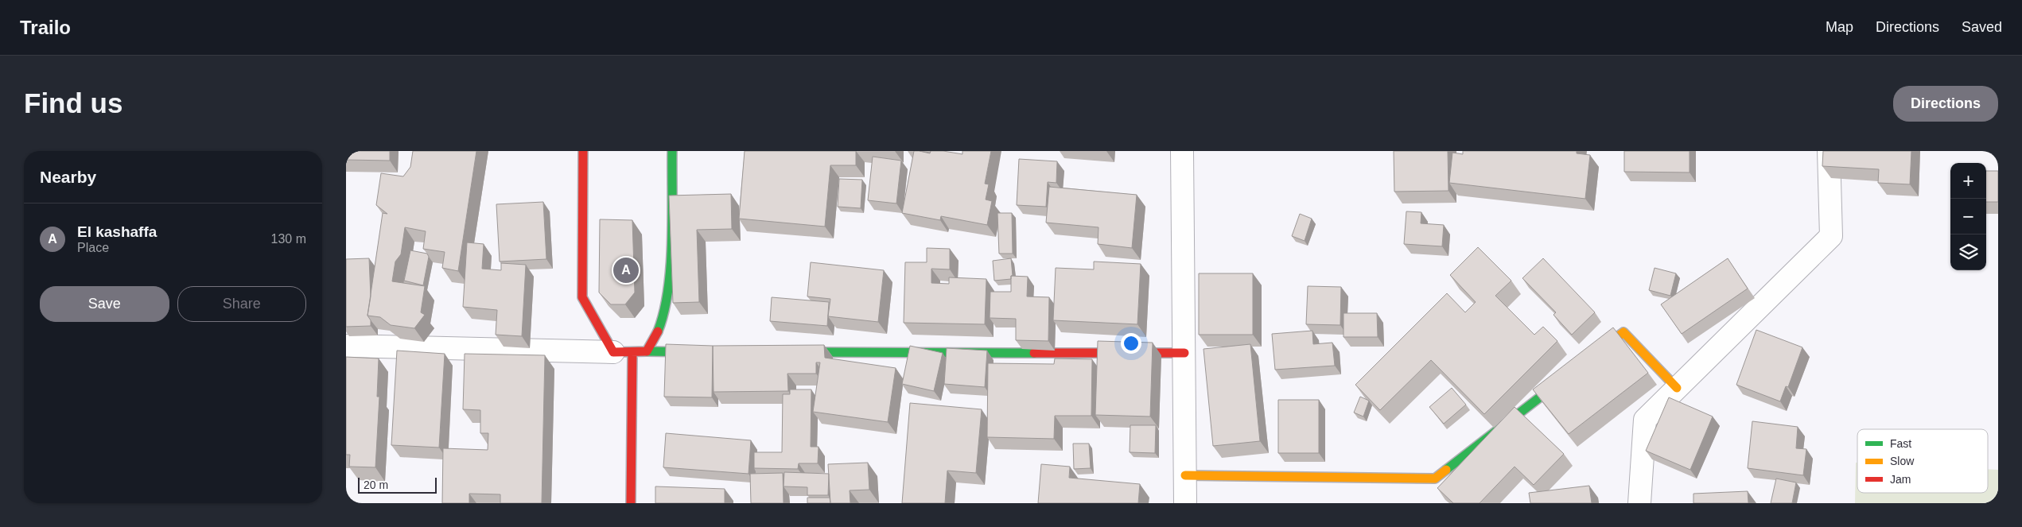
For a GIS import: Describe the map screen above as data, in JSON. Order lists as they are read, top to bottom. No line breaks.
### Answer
{"legend":["Fast","Slow","Jam"],"scale_bar":"20 m","page":{"header":"Trailo","nav":["Map","Directions","Saved"],"buttons":["Directions",["Save","Share"]],"title":"Find us","heading":"Nearby","map_buttons":["+","−"],"list":[{"mark":"A","name":"El kashaffa","note":"Place","value":"130 m"}],"pins":"A","scale":"20 m"}}
